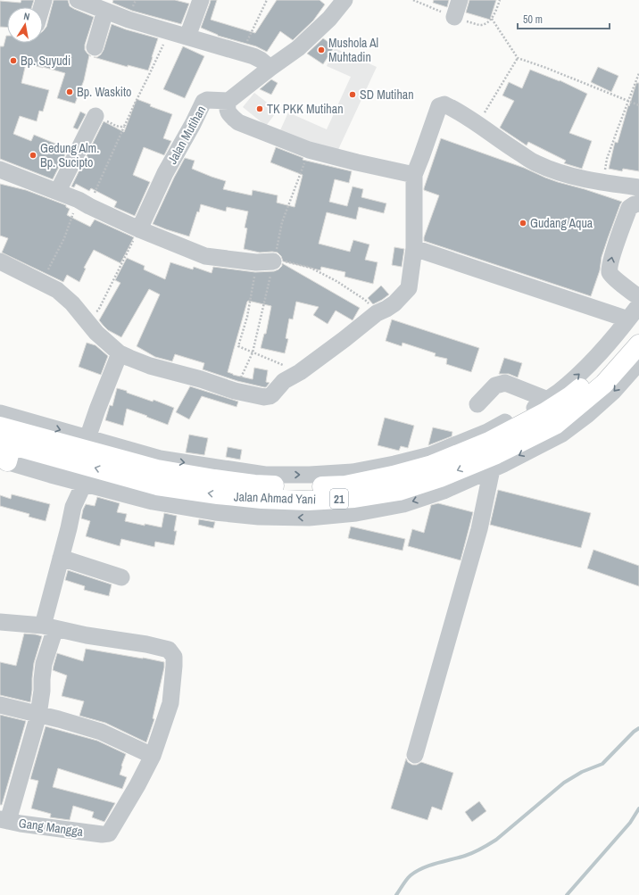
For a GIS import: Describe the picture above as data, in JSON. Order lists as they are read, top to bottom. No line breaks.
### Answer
{"streets":{"highway":["Jalan Ahmad Yani","21"],"street":["Jalan Mutihan","Gang Mangga"]},"places":["Mushola Al Muhtadin","Bp. Suyudi","Bp. Waskito","SD Mutihan","TK PKK Mutihan","Gedung Alm. Bp. Sucipto","Gudang Aqua"],"scale_bar":"50 m","north":"top"}
